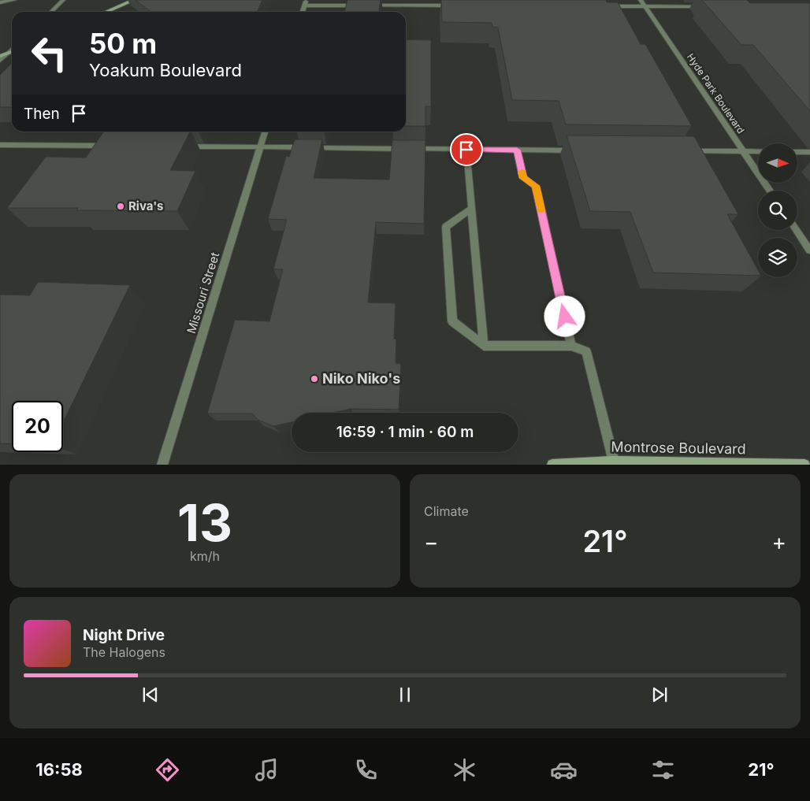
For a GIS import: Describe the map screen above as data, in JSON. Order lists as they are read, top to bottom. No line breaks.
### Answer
{"streets":{"main road":["Montrose Boulevard"],"street":["Hyde Park Boulevard","Missouri Street"]},"places":["Riva's","Niko Niko's"],"north":"right","page":{"turn":["50 m","Yoakum Boulevard"],"then":"Then","limit":"20","trip":"16:59 · 1 min · 60 m","tile":[["13","km/h"],"Climate"],"heat":["−","21°","+"],"song":["Night Drive","The Halogens"],"tabs":["16:58","21°"]}}
